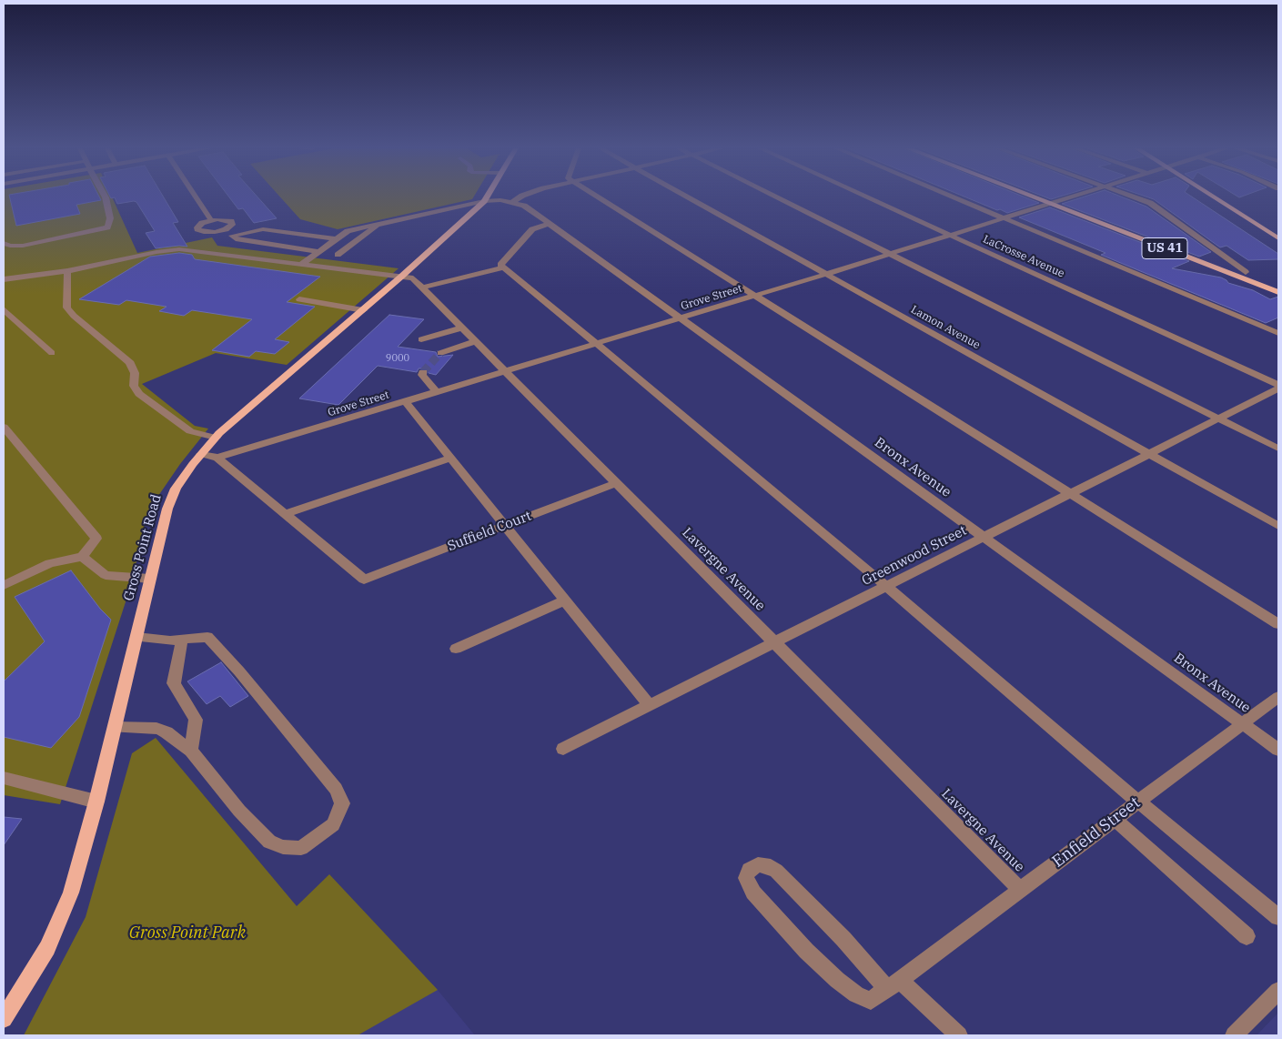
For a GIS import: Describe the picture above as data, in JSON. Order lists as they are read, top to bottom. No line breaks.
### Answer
{"streets":{"main road":["US 41","Gross Point Road"],"street":["LaCrosse Avenue","Grove Street","Lamon Avenue","Bronx Avenue","Suffield Court","Greenwood Street","Lavergne Avenue","Enfield Street"]},"crossings":[["US 41","Grove Street"],["LaCrosse Avenue","Grove Street"],["Grove Street","Lamon Avenue"],["Grove Street","Bronx Avenue"],["Grove Street","Gross Point Road"],["Grove Street","Lavergne Avenue"],["Lamon Avenue","Greenwood Street"],["Bronx Avenue","Gross Point Road"],["Bronx Avenue","Greenwood Street"],["Bronx Avenue","Enfield Street"],["Suffield Court","Lavergne Avenue"],["Gross Point Road","Lavergne Avenue"],["Greenwood Street","Lavergne Avenue"],["Lavergne Avenue","Enfield Street"]],"parks":["Gross Point Park"],"house_numbers":["9000"]}
